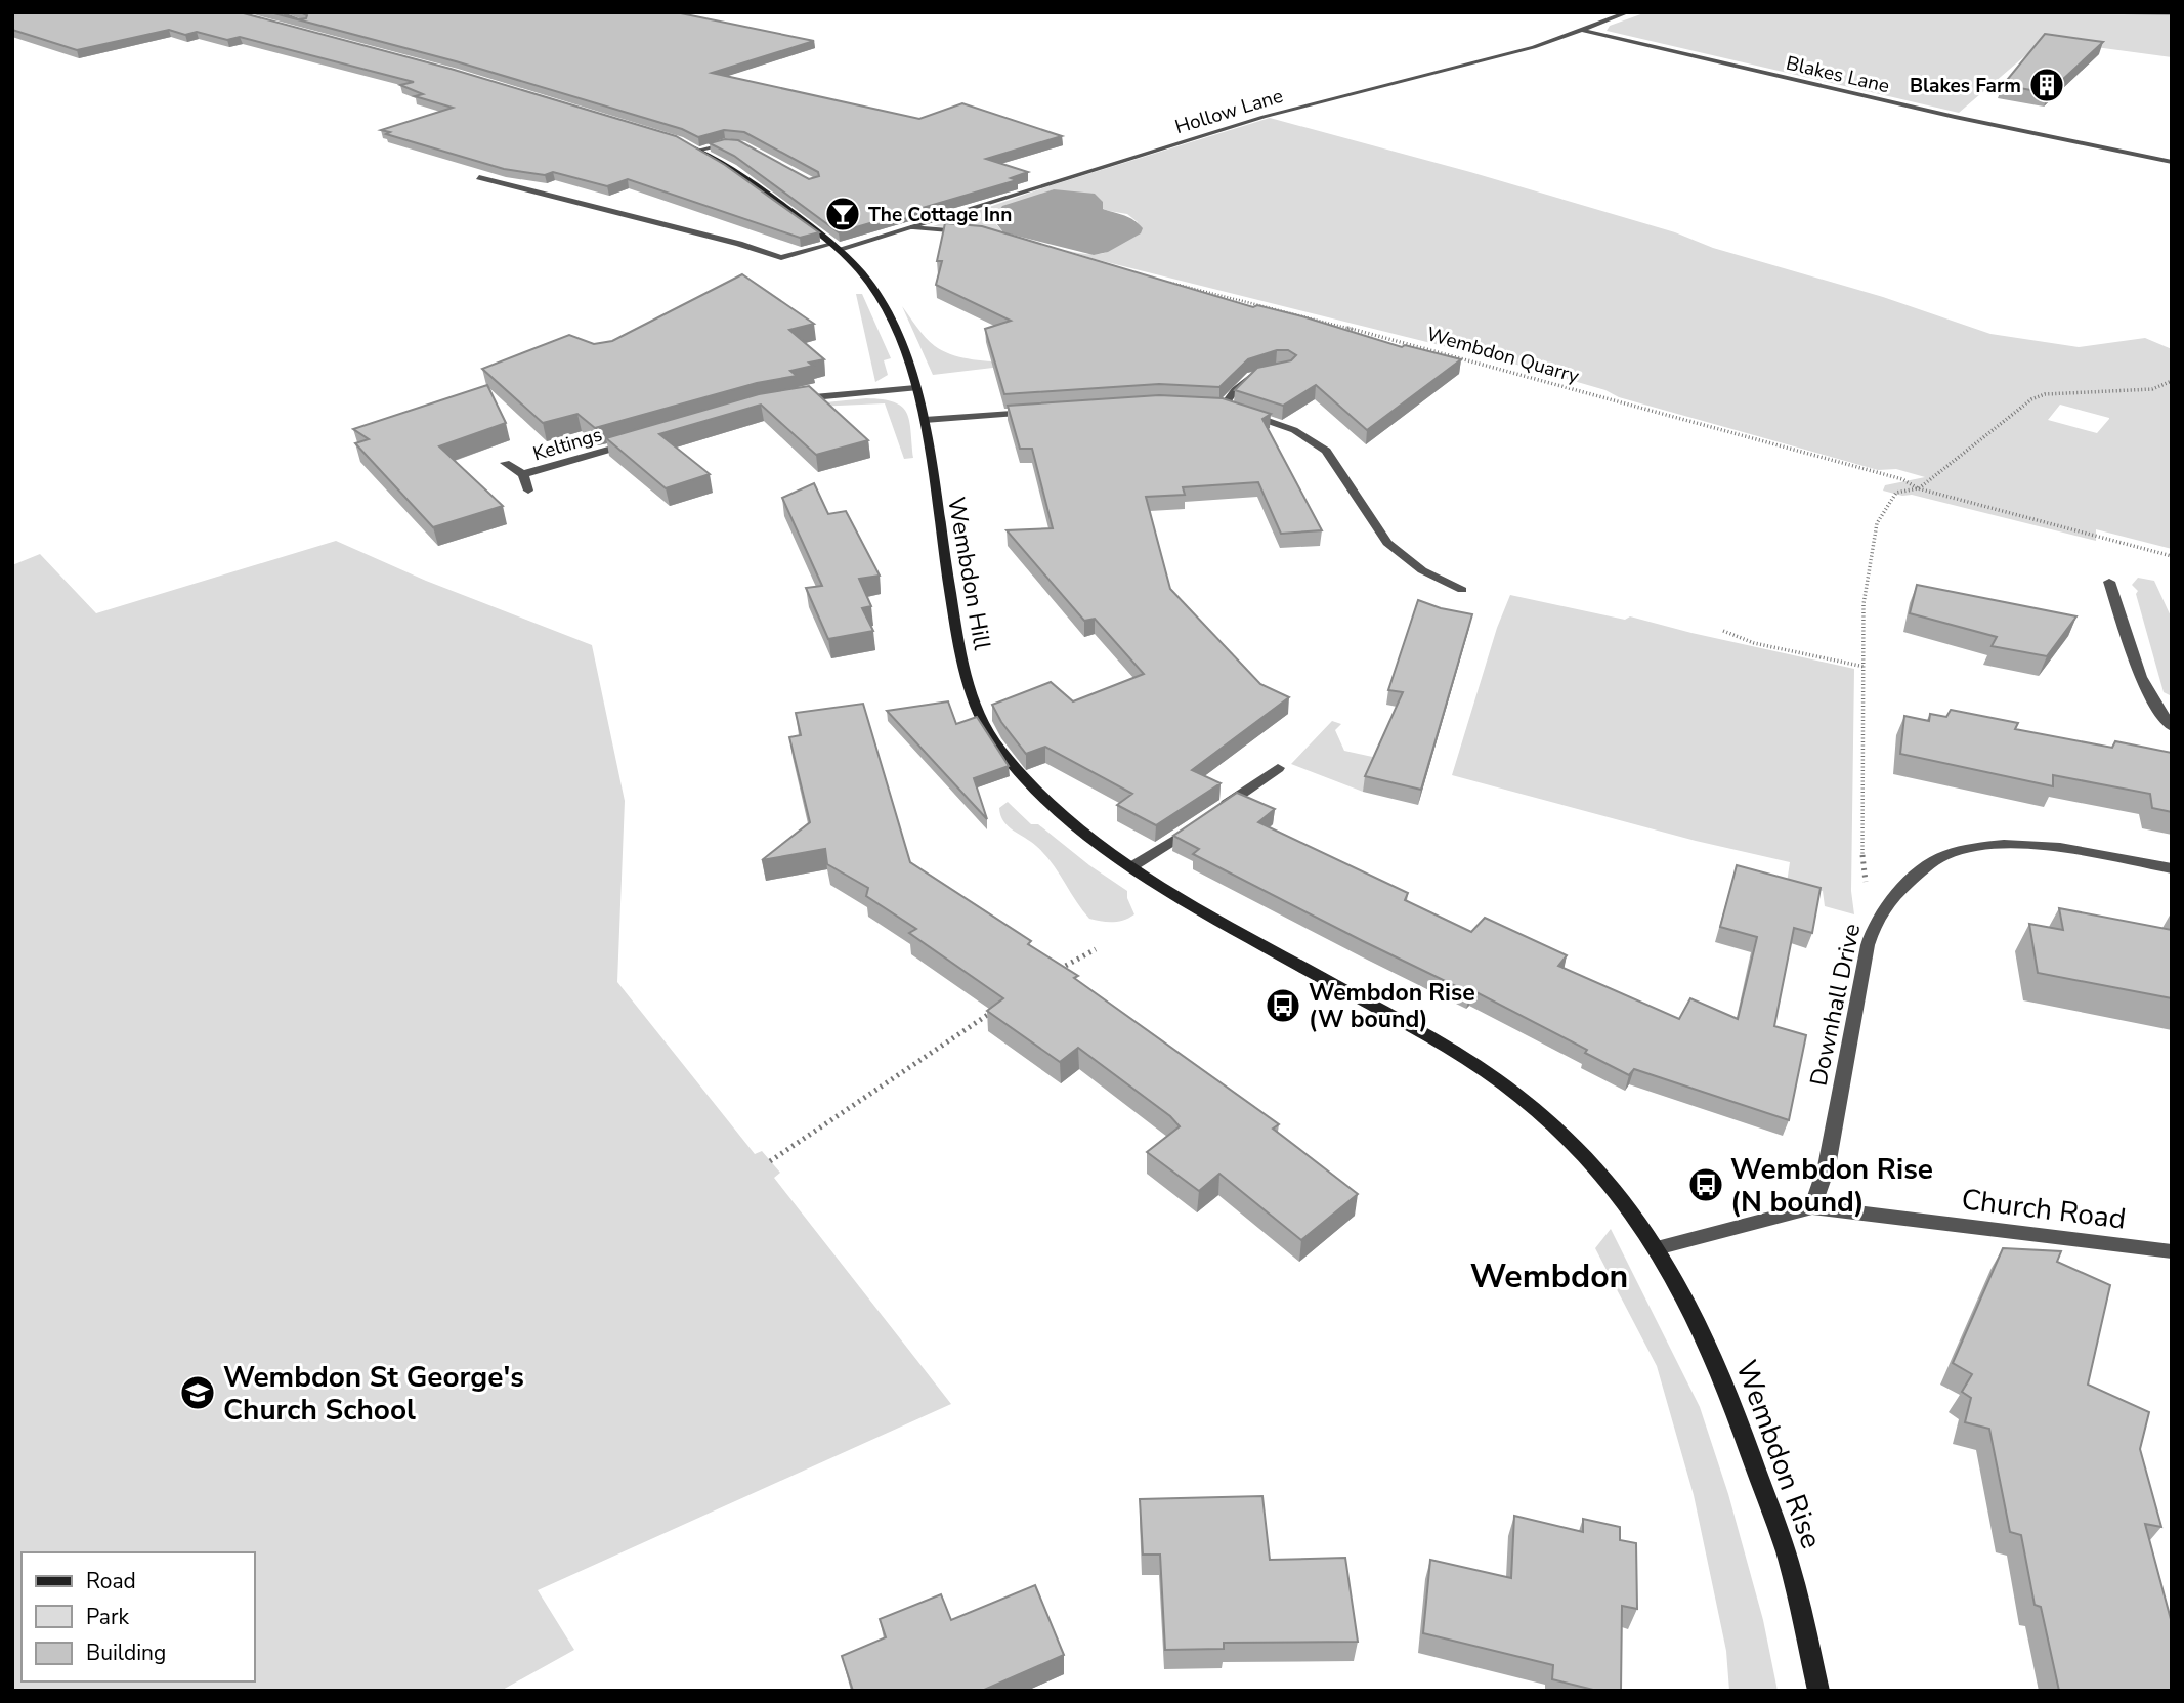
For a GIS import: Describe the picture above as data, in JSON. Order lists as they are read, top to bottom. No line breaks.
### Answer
{"streets":{"main road":["Wembdon Hill","Wembdon Rise"],"street":["Blakes Lane","Hollow Lane","Keltings","Downhall Drive","Church Road"],"path":["Wembdon Quarry"]},"crossings":[["Blakes Lane","Hollow Lane"],["Hollow Lane","Wembdon Hill"],["Wembdon Hill","Church Road"],["Wembdon Hill","Wembdon Rise"],["Downhall Drive","Church Road"],["Church Road","Wembdon Rise"]],"districts":["Wembdon"],"places":{"building":["Blakes Farm"],"bar":["The Cottage Inn"],"bus stop":["Wembdon Rise (W bound)","Wembdon Rise (N bound)"],"school or university":["Wembdon St George's Church School"]},"legend":["Road","Park","Building"]}
